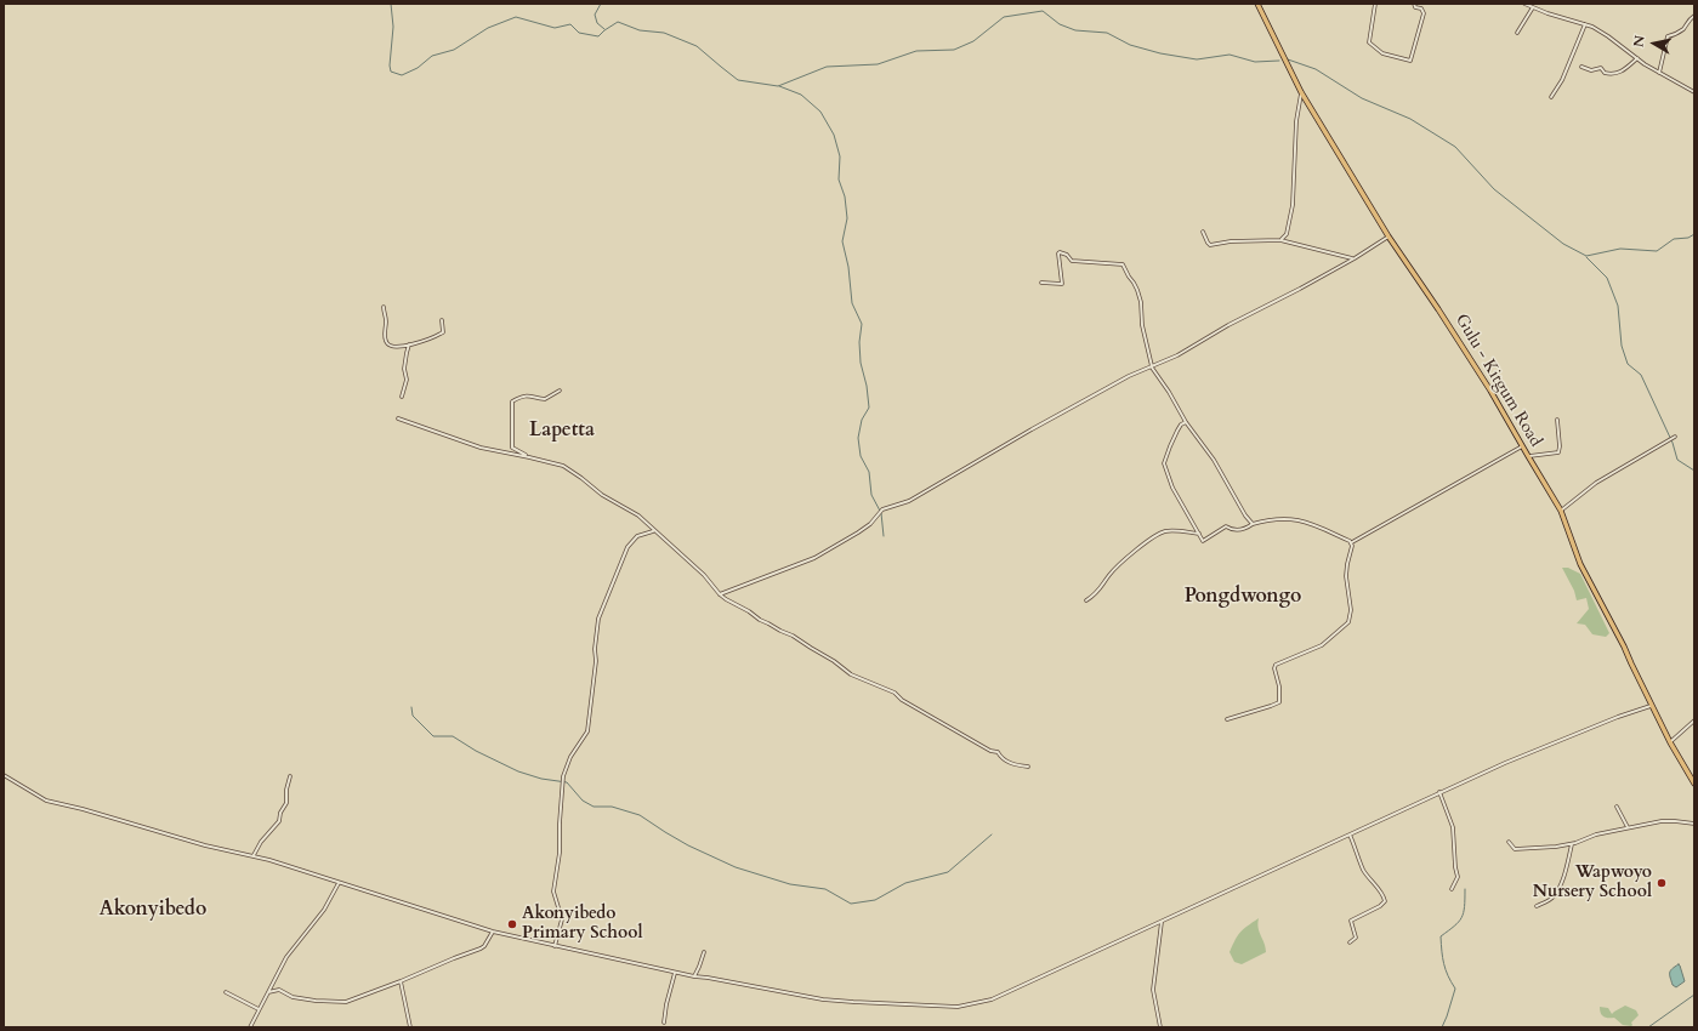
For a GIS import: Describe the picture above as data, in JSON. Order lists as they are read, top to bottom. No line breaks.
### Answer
{"streets":{"main road":["Gulu - Kitgum Road"]},"districts":["Lapetta","Pongdwongo","Akonyibedo"],"places":["Wapwoyo Nursery School","Akonyibedo Primary School"],"north":"left"}
